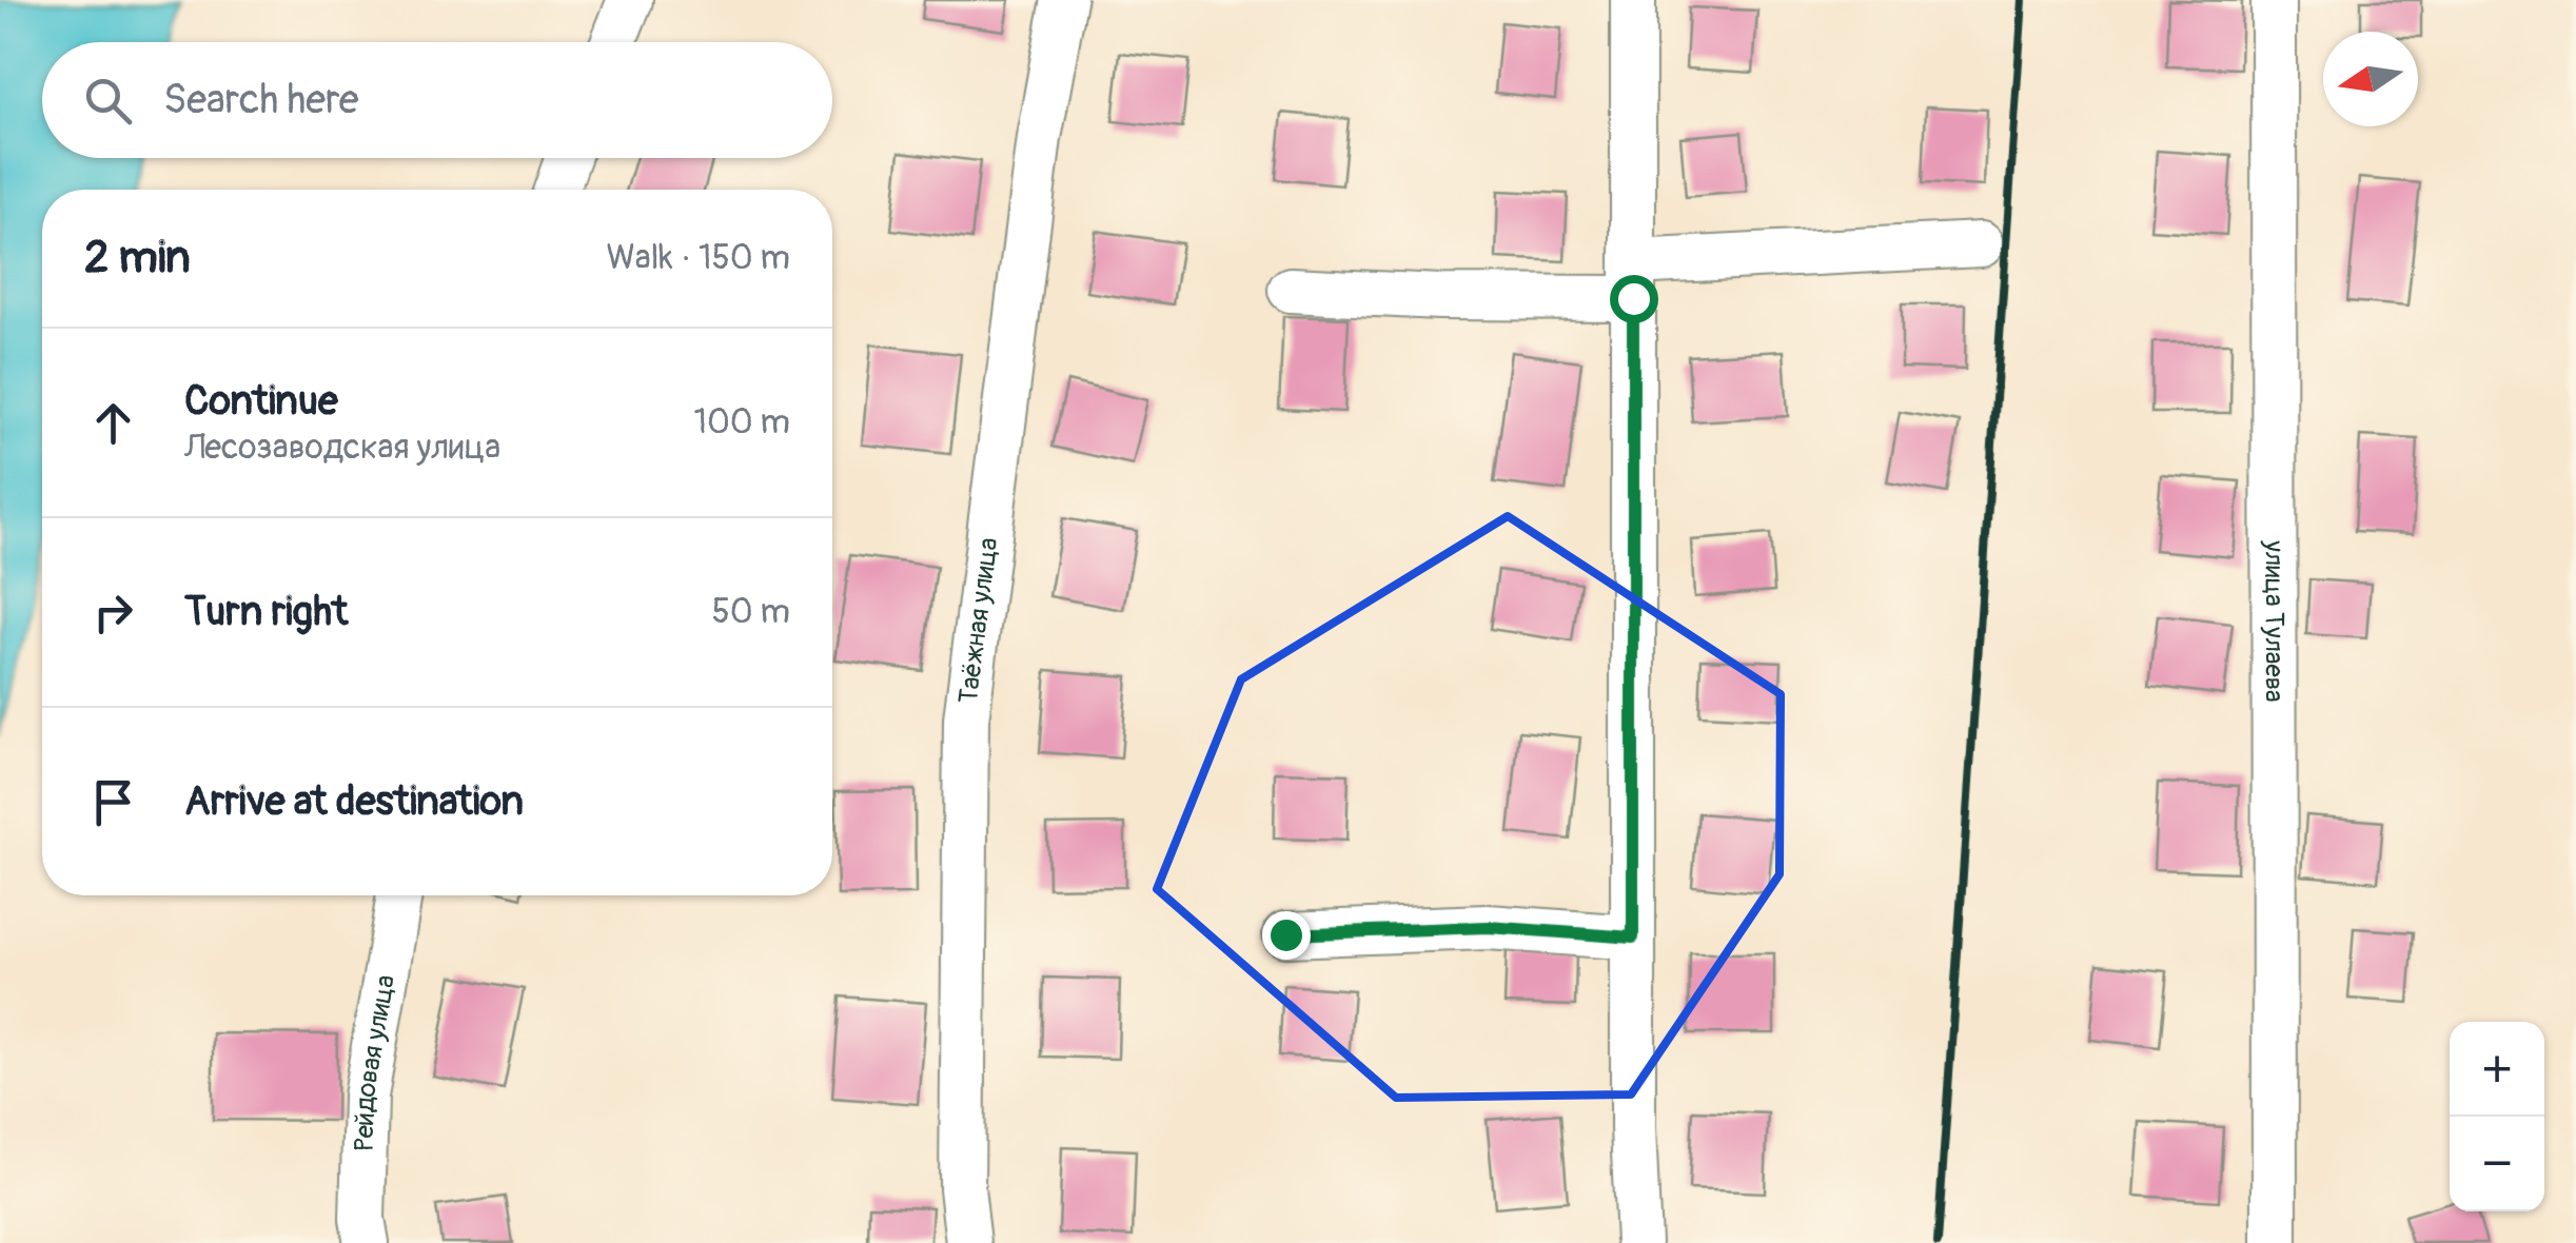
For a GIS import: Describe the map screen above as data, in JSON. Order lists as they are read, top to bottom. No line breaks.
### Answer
{"streets":{"street":["Таёжная улица","улица Тулаева","Рейдовая улица"]},"north":"left","page":{"search":"Search here","heading":["2 min","Walk · 150 m"],"list":[["Continue","Лесозаводская улица","100 m"],["Turn right","50 m"],"Arrive at destination"],"map_buttons":["+","−"]}}
